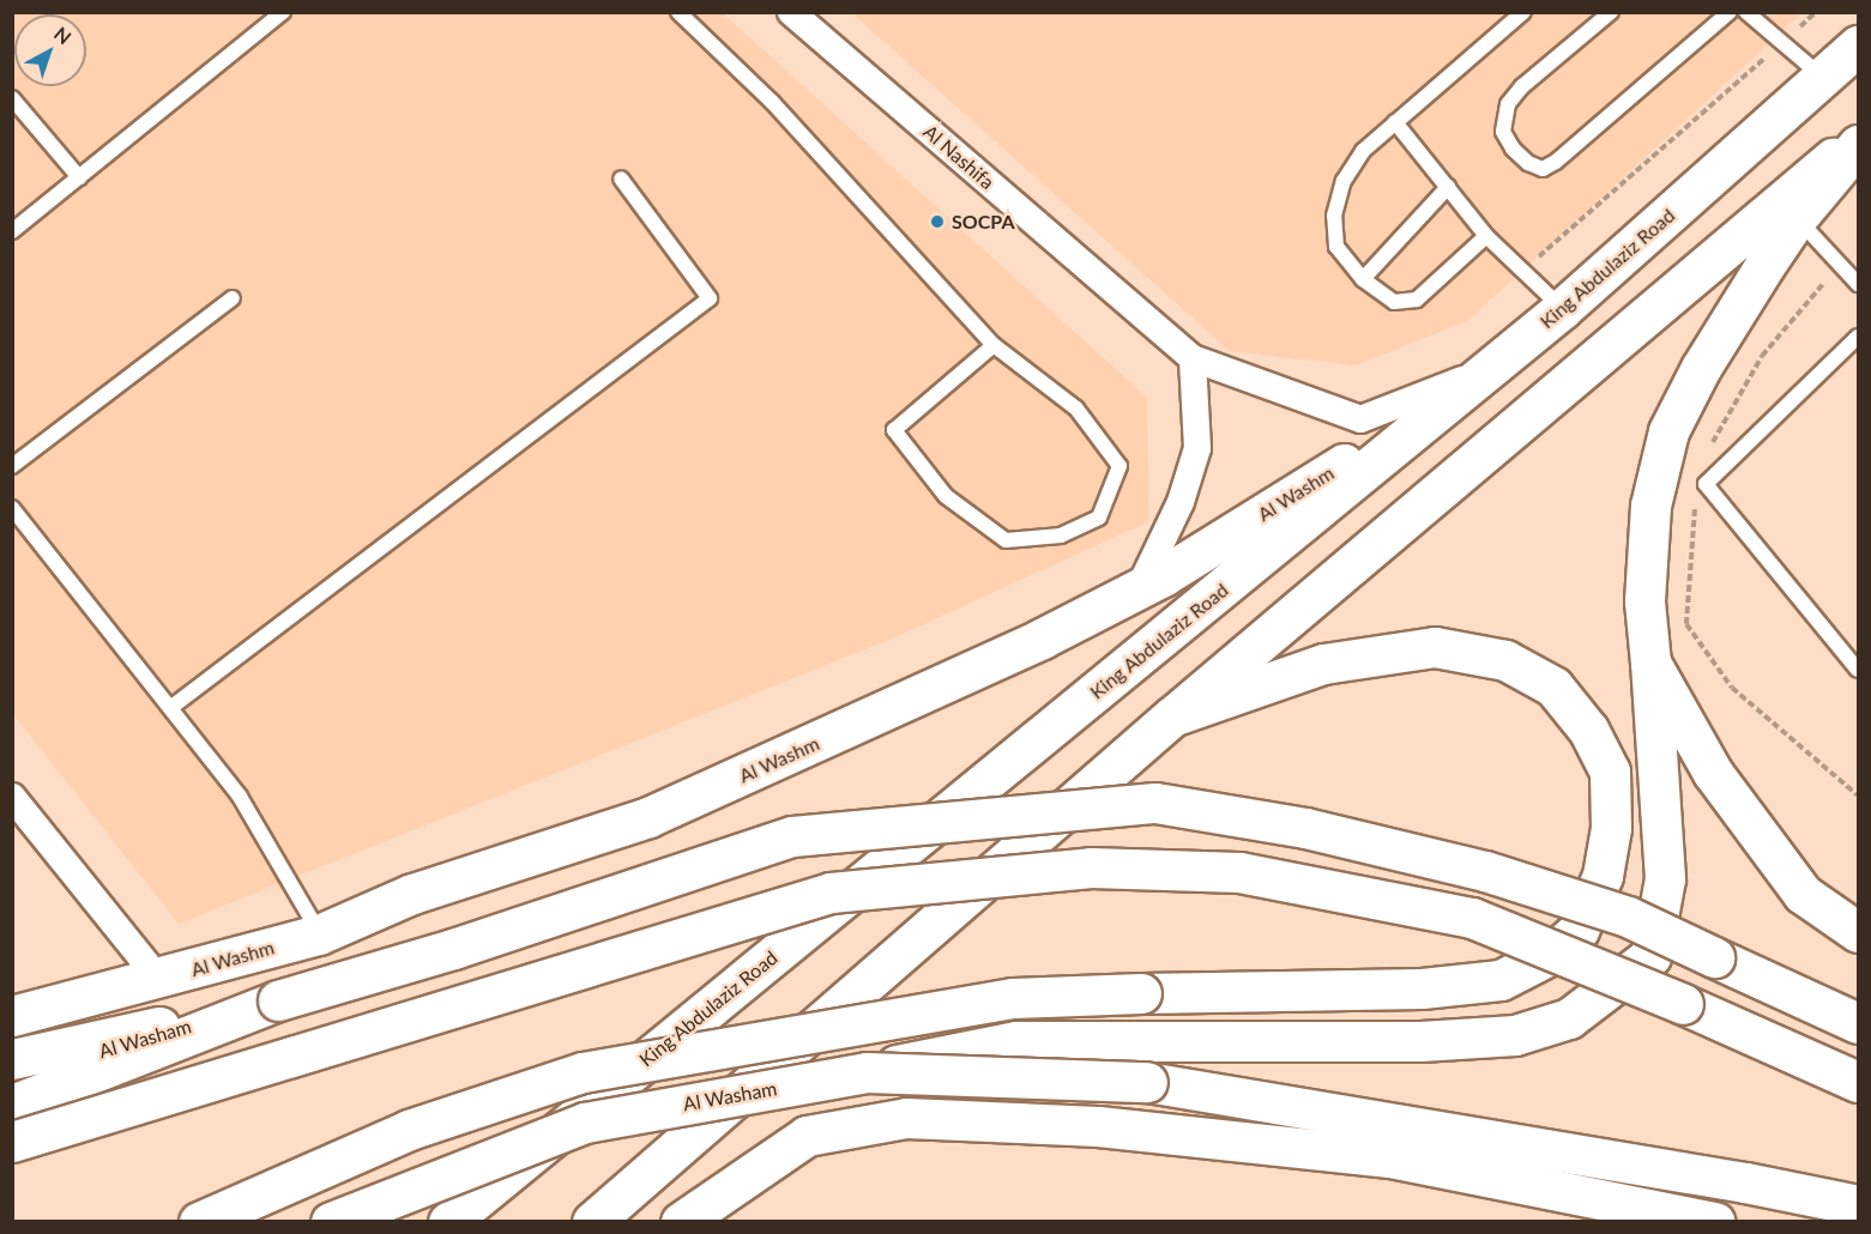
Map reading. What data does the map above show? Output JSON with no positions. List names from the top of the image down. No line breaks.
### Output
{"streets":{"main road":["King Abdulaziz Road","Al Washm","Al Washam"],"street":["Al Nashifa"]},"crossings":[["King Abdulaziz Road","Al Washm"]],"places":["SOCPA"],"north":"top right"}
